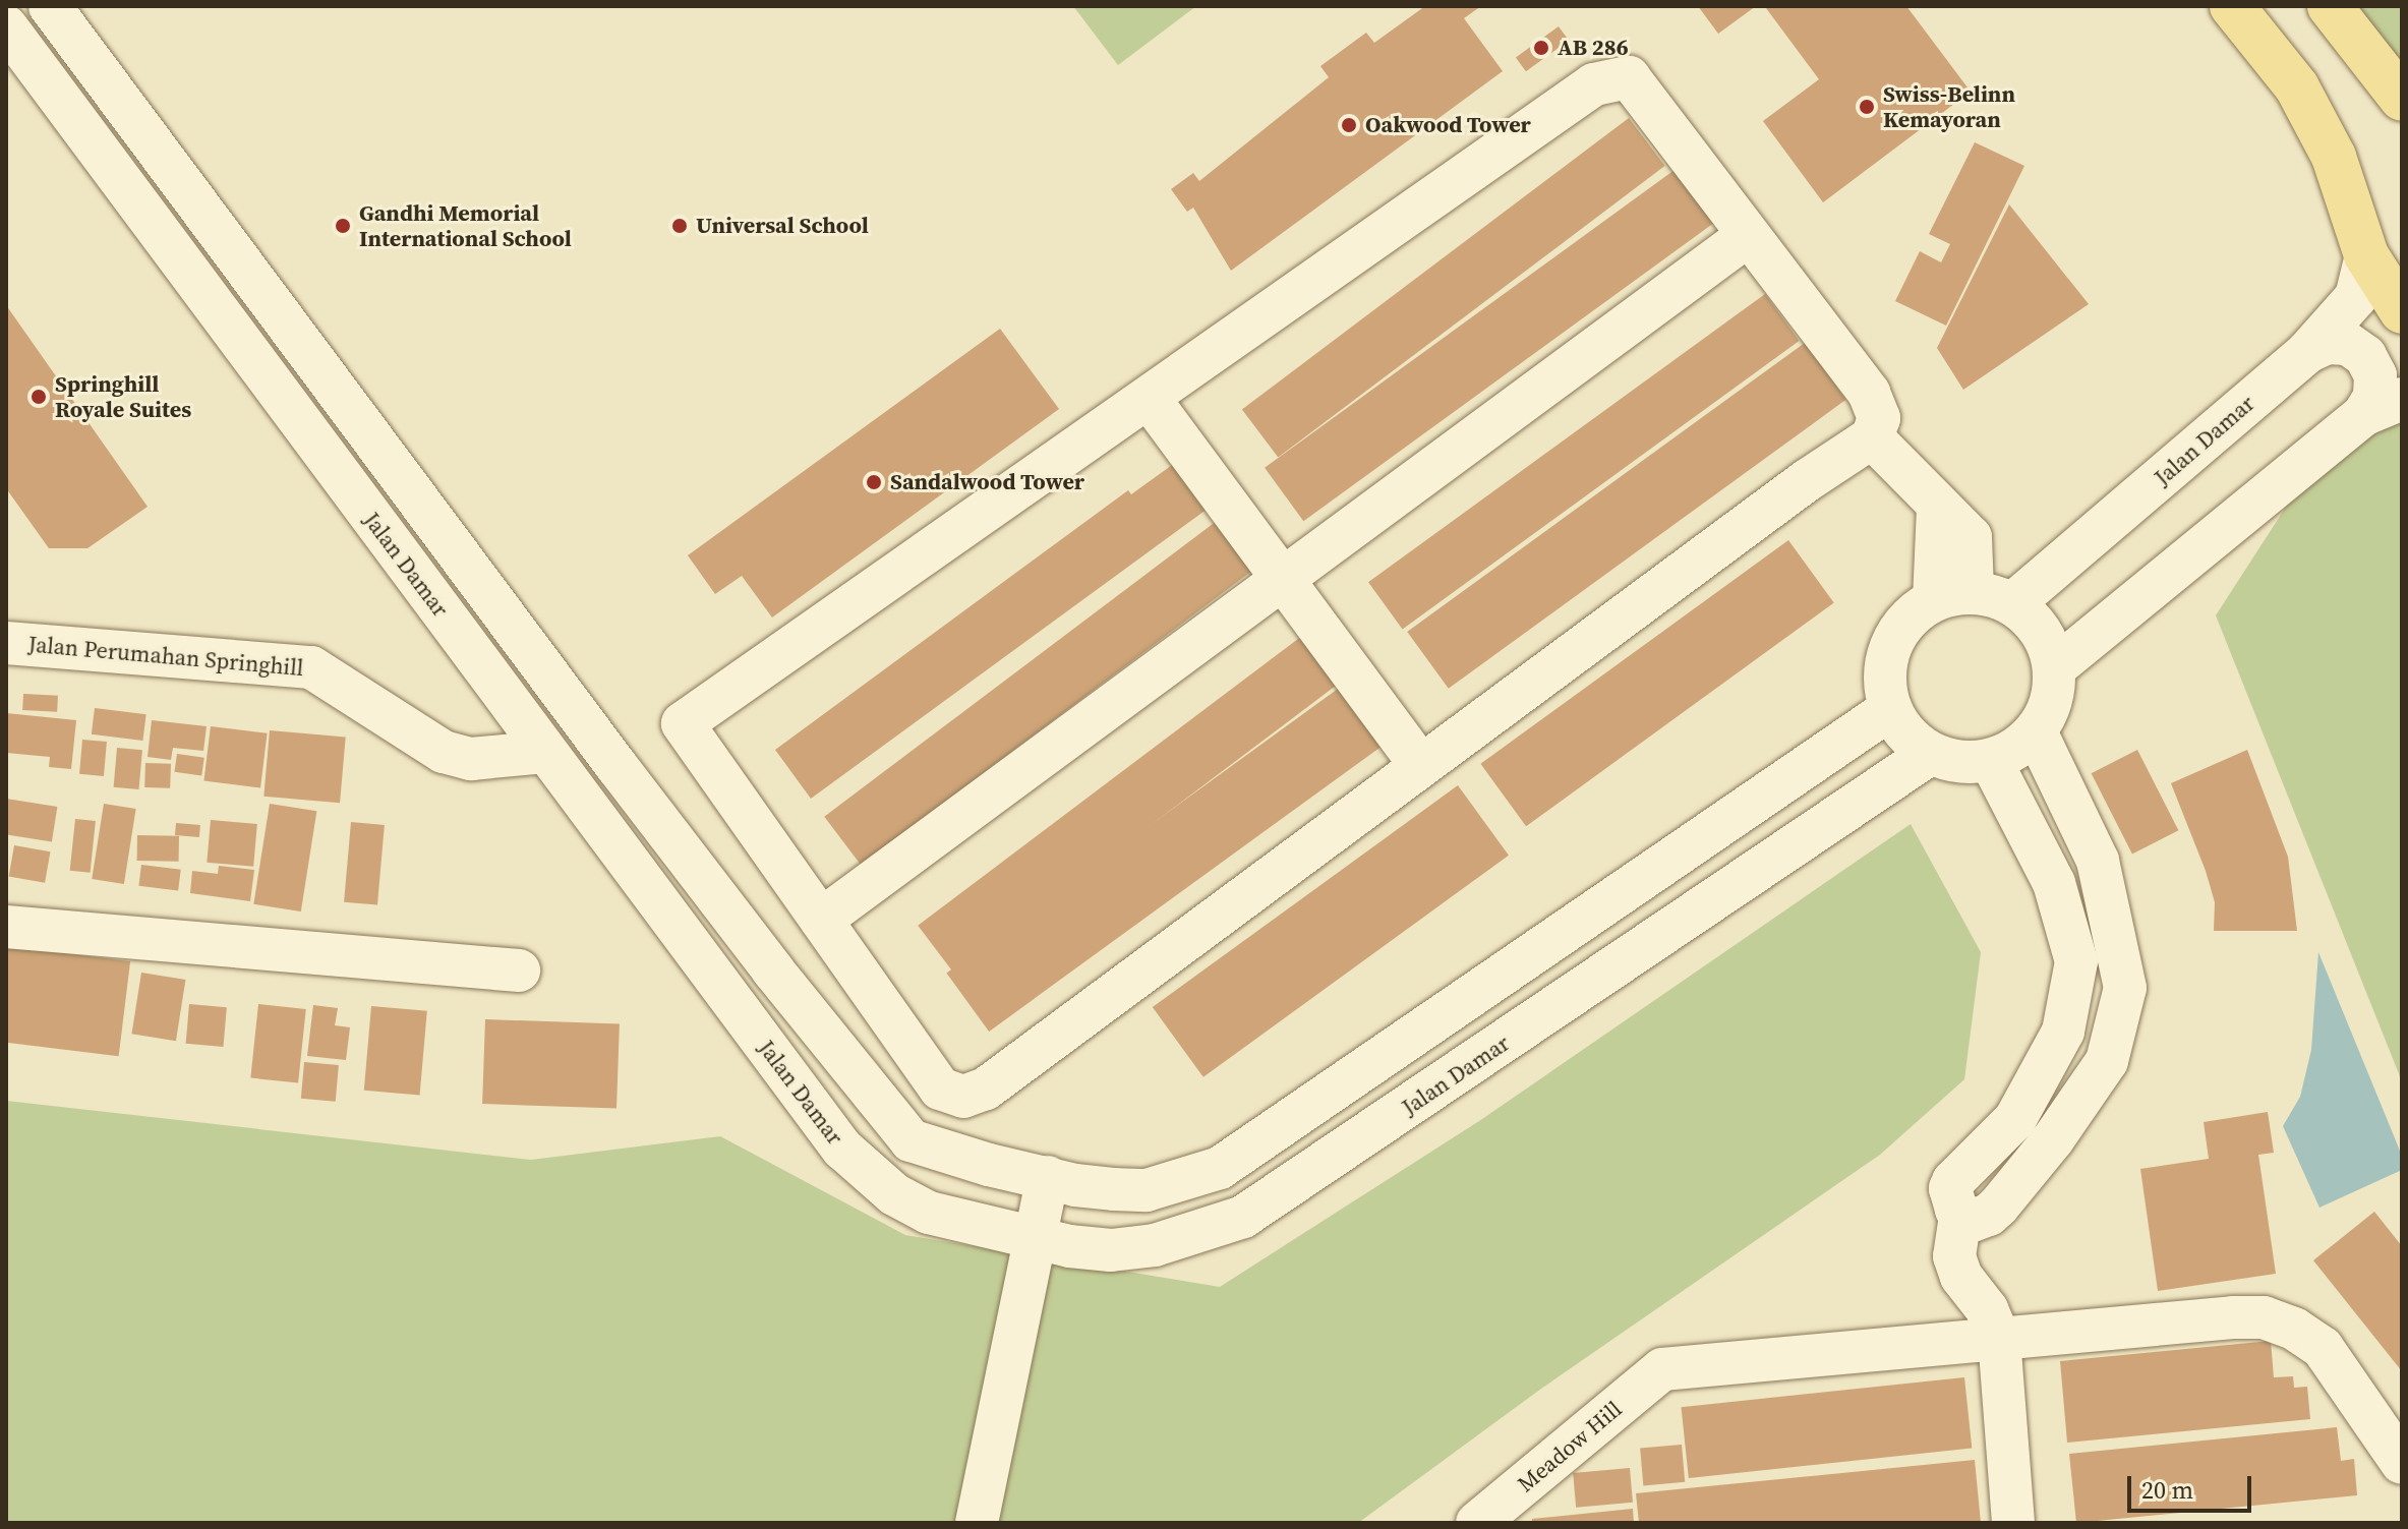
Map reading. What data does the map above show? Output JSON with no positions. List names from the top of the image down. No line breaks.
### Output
{"streets":{"street":["Jalan Damar","Jalan Perumahan Springhill","Meadow Hill"]},"crossings":[["Jalan Damar","Jalan Perumahan Springhill"]],"places":["AB 286","Swiss-Belinn Kemayoran","Oakwood Tower","Gandhi Memorial International School","Universal School","Springhill Royale Suites","Sandalwood Tower"],"scale_bar":"20 m"}
